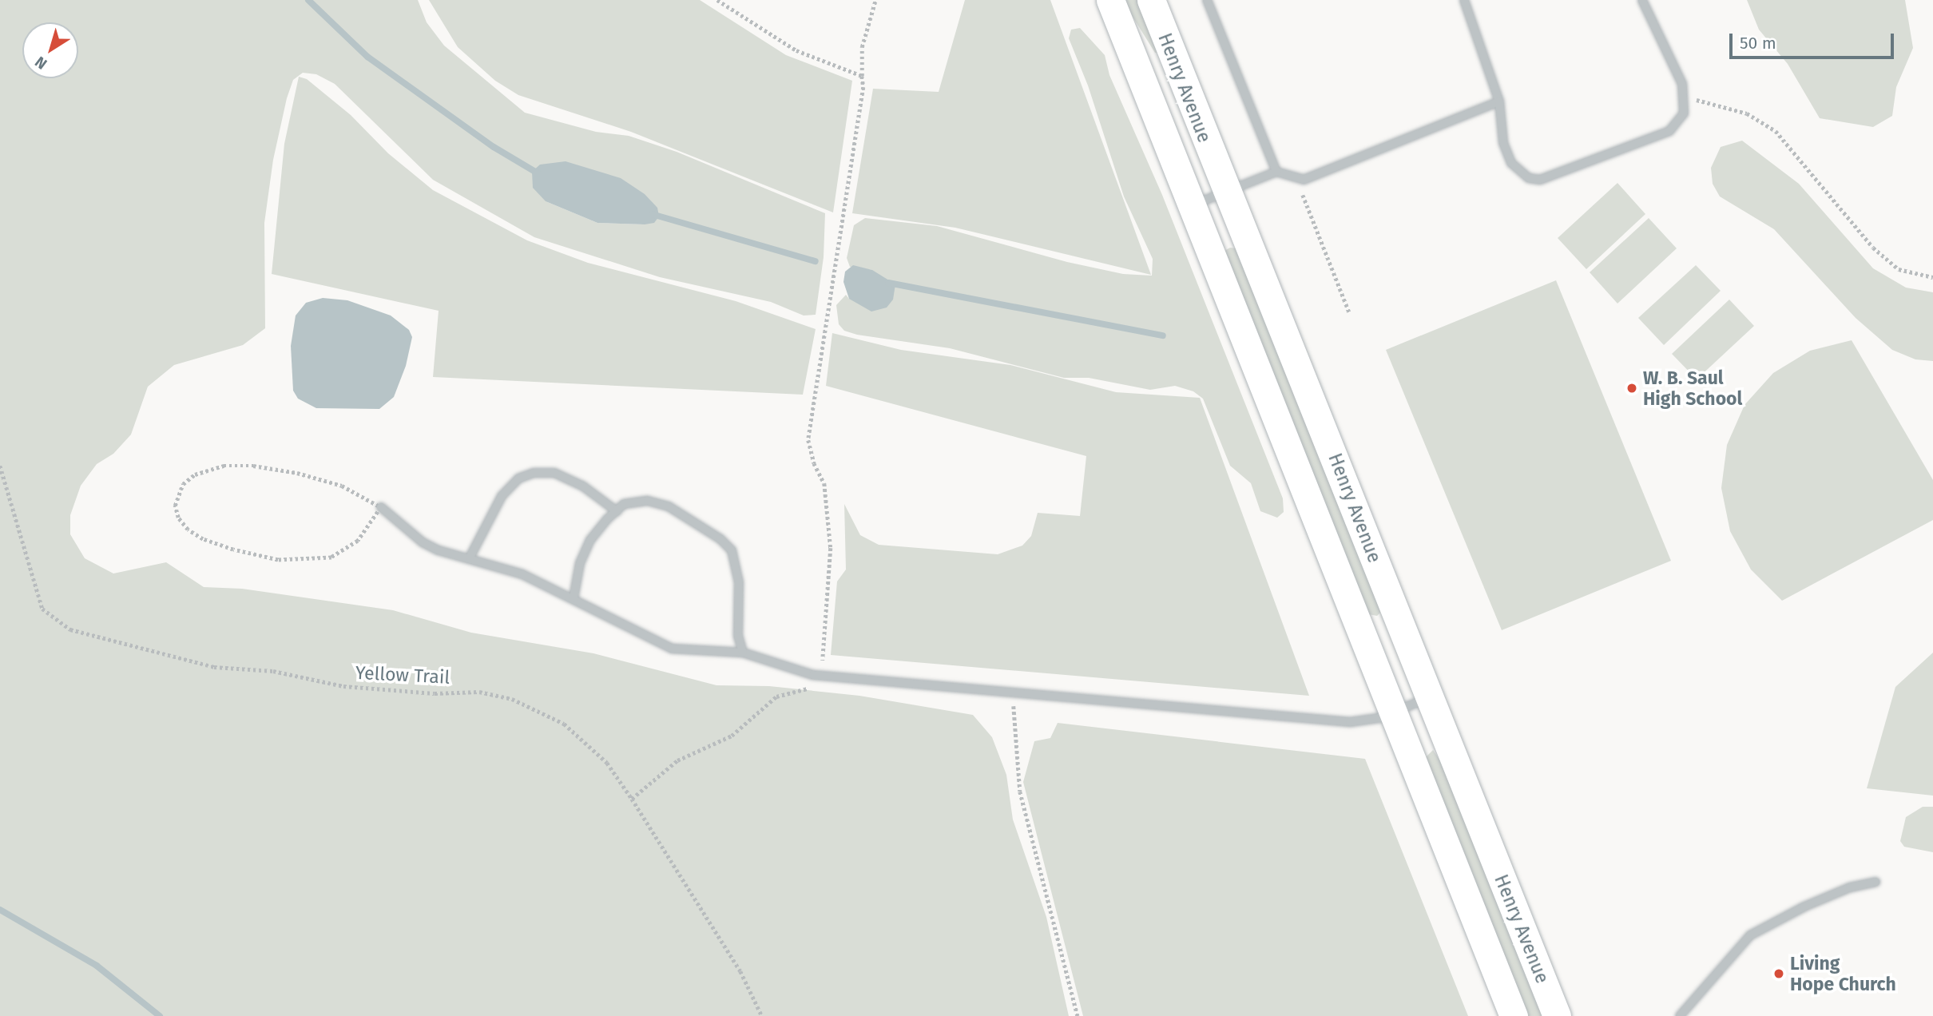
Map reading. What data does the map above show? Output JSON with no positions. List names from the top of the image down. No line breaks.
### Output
{"streets":{"main road":["Henry Avenue"],"path":["Yellow Trail"]},"places":["W. B. Saul High School","Living Hope Church"],"scale_bar":"50 m","north":"bottom left"}
